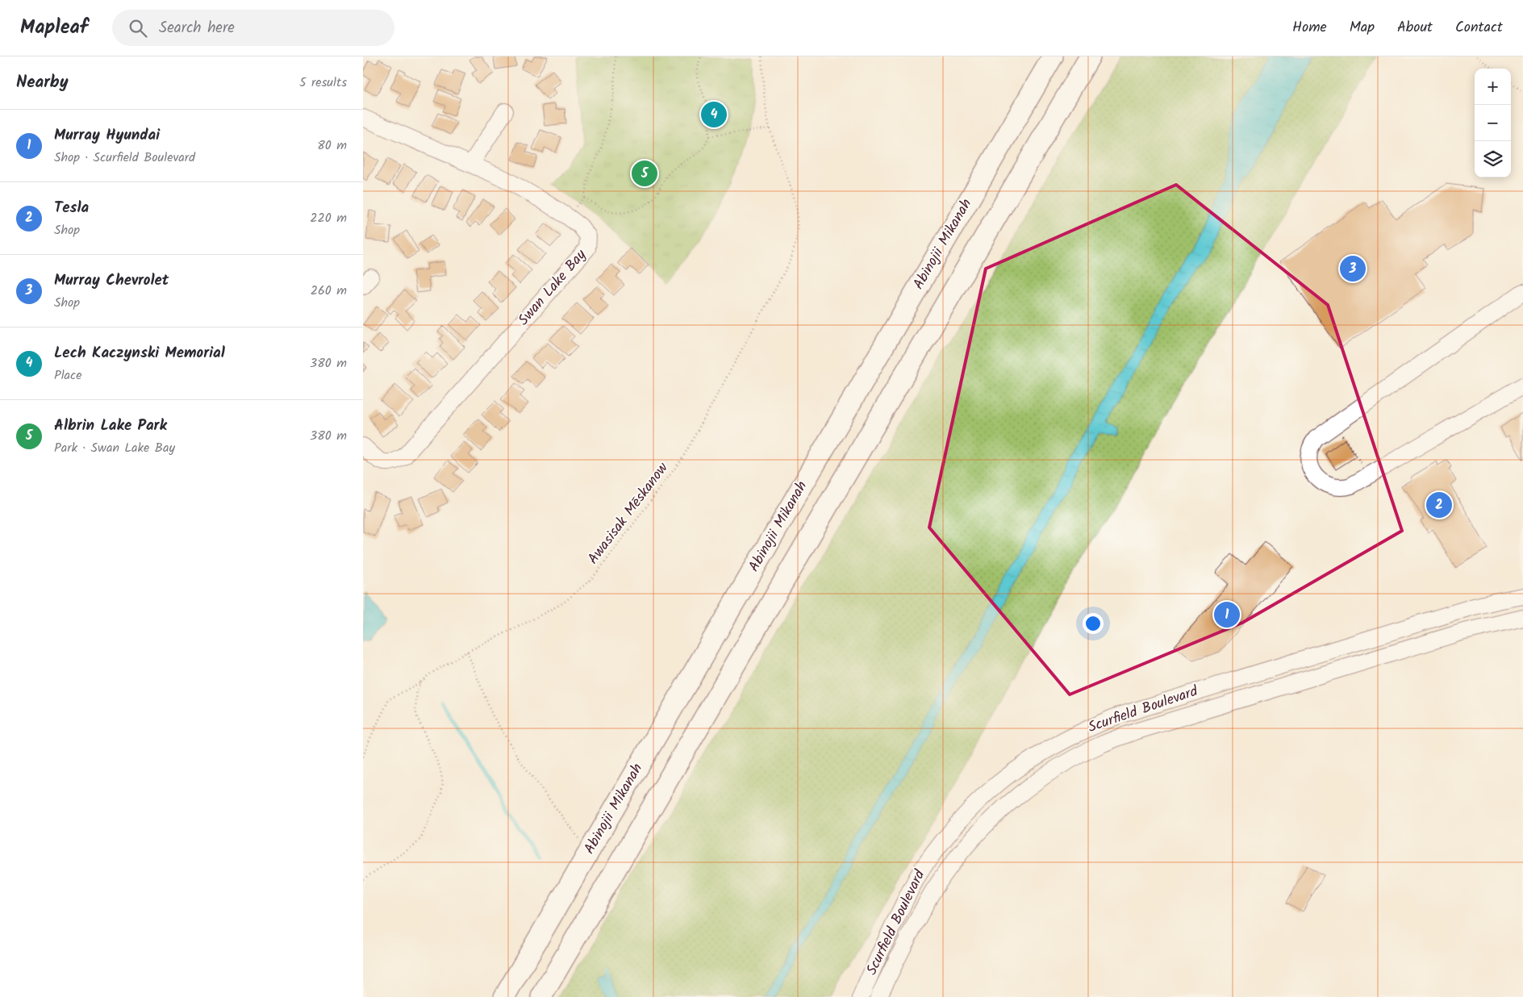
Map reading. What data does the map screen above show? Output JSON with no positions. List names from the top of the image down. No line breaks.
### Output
{"streets":{"main road":["Abinojii Mikanah"],"street":["Swan Lake Bay","Scurfield Boulevard"],"path":["Awasisak Mēskanow"]},"page":{"header":"Mapleaf","search":"Search here","nav":["Home","Map","About","Contact"],"heading":["Nearby","5 results"],"map_buttons":["+","−"],"pins":["4","5","3","2","1"],"list":[{"mark":"1","name":"Murray Hyundai","note":"Shop · Scurfield Boulevard","value":"80 m"},{"mark":"2","name":"Tesla","note":"Shop","value":"220 m"},{"mark":"3","name":"Murray Chevrolet","note":"Shop","value":"260 m"},{"mark":"4","name":"Lech Kaczynski Memorial","note":"Place","value":"380 m"},{"mark":"5","name":"Albrin Lake Park","note":"Park · Swan Lake Bay","value":"380 m"}]}}
